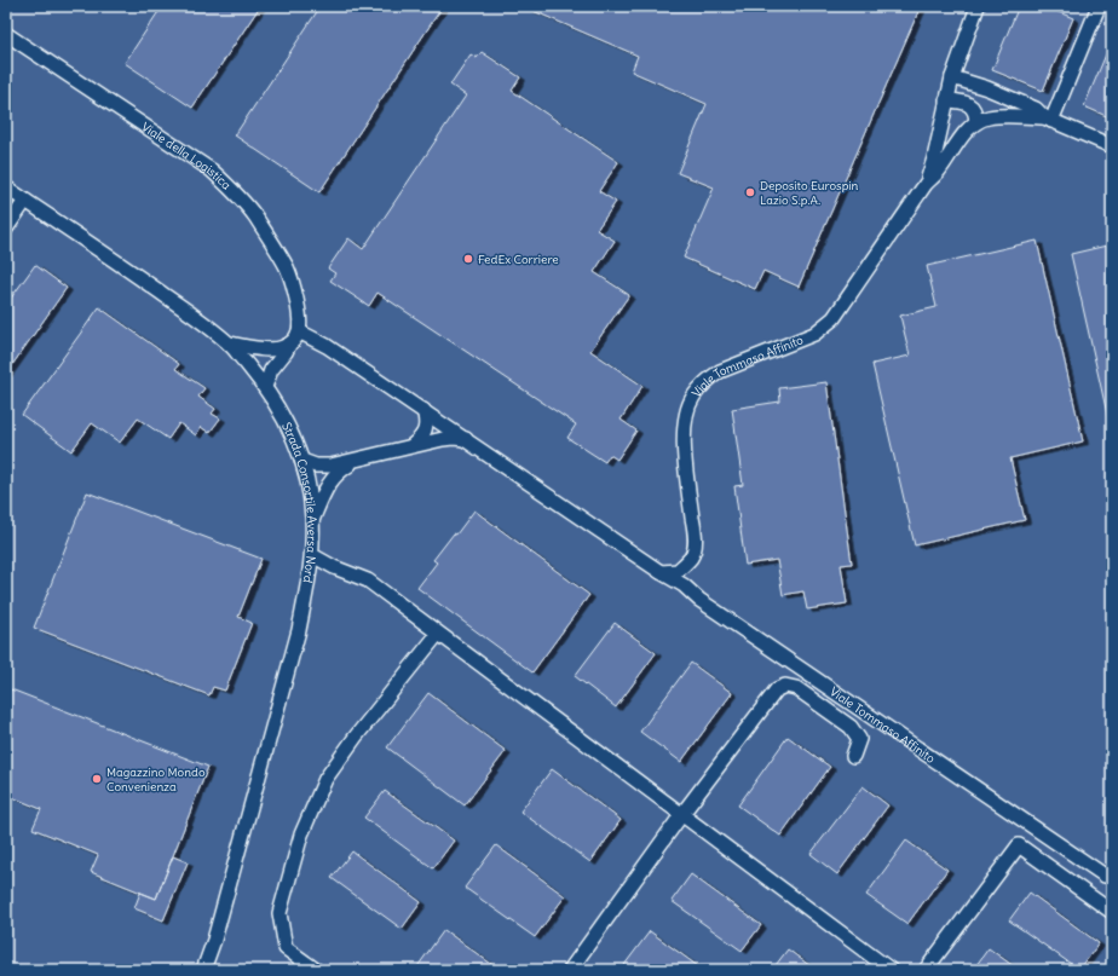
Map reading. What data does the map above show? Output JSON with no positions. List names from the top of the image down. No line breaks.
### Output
{"streets":{"street":["Viale della Logistica","Viale Tommaso Affinito","Strada Consortile Aversa Nord"]},"crossings":[["Viale della Logistica","Viale Tommaso Affinito"]],"places":["Deposito Eurospin Lazio S.p.A.","FedEx Corriere","Magazzino Mondo Convenienza"]}
